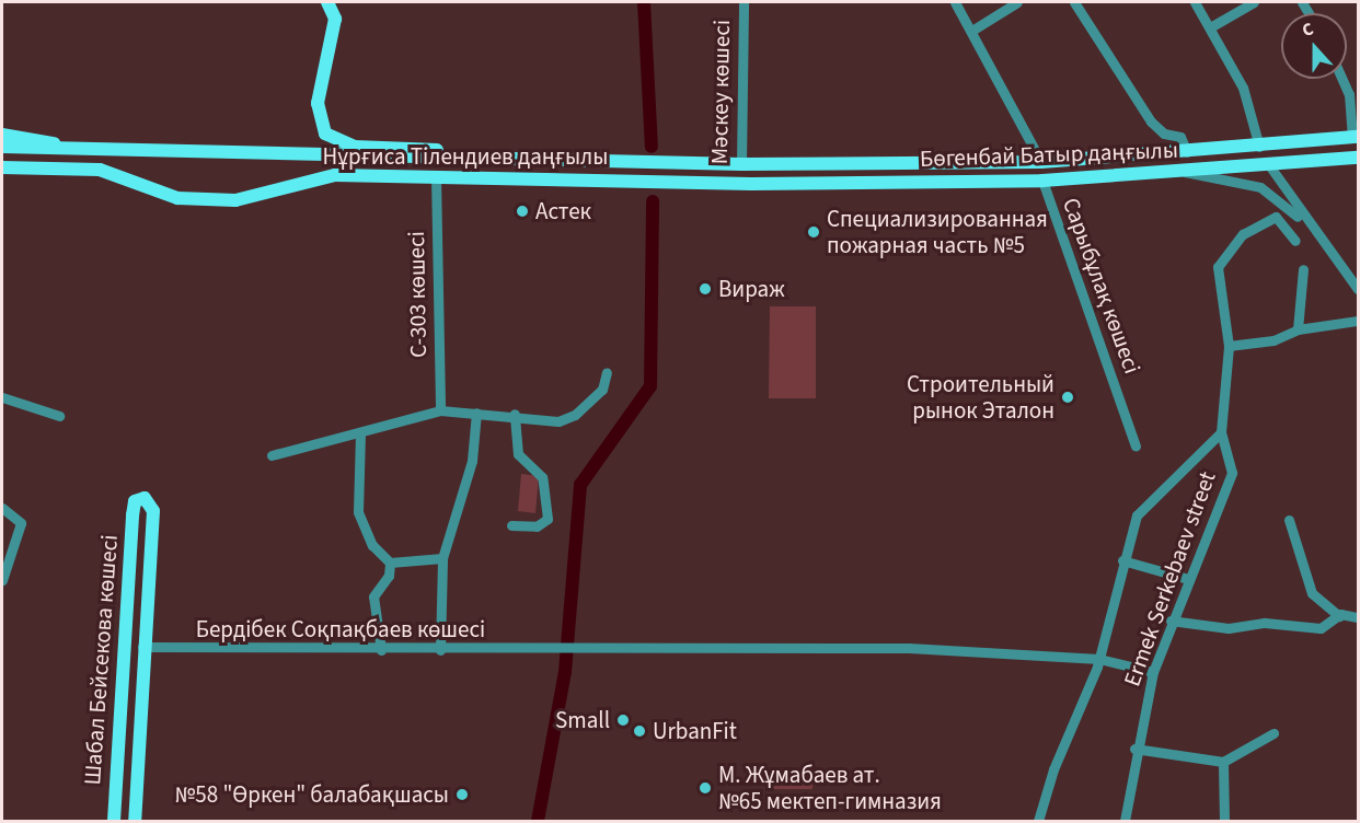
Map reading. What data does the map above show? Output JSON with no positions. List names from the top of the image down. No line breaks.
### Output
{"streets":{"main road":["Мәскеу көшесі","Бөгенбай Батыр даңғылы","Нұрғиса Тілендиев даңғылы","Сарыбұлақ көшесі","Шабал Бейсекова көшесі"],"street":["С-303 көшесі","Ermek Serkebaev street","Бердібек Соқпақбаев көшесі"]},"crossings":[["Мәскеу көшесі","Бөгенбай Батыр даңғылы"],["Мәскеу көшесі","Нұрғиса Тілендиев даңғылы"],["Бөгенбай Батыр даңғылы","Нұрғиса Тілендиев даңғылы"],["Бөгенбай Батыр даңғылы","Сарыбұлақ көшесі"],["Нұрғиса Тілендиев даңғылы","С-303 көшесі"],["Бердібек Соқпақбаев көшесі","Шабал Бейсекова көшесі"]],"places":["Астек","Специализированная пожарная часть №5","Вираж","Строительный рынок Эталон","Small","UrbanFit","М. Жұмабаев ат. №65 мектеп-гимназия","№58 \"Өркен\" балабақшасы"],"north":"top"}
